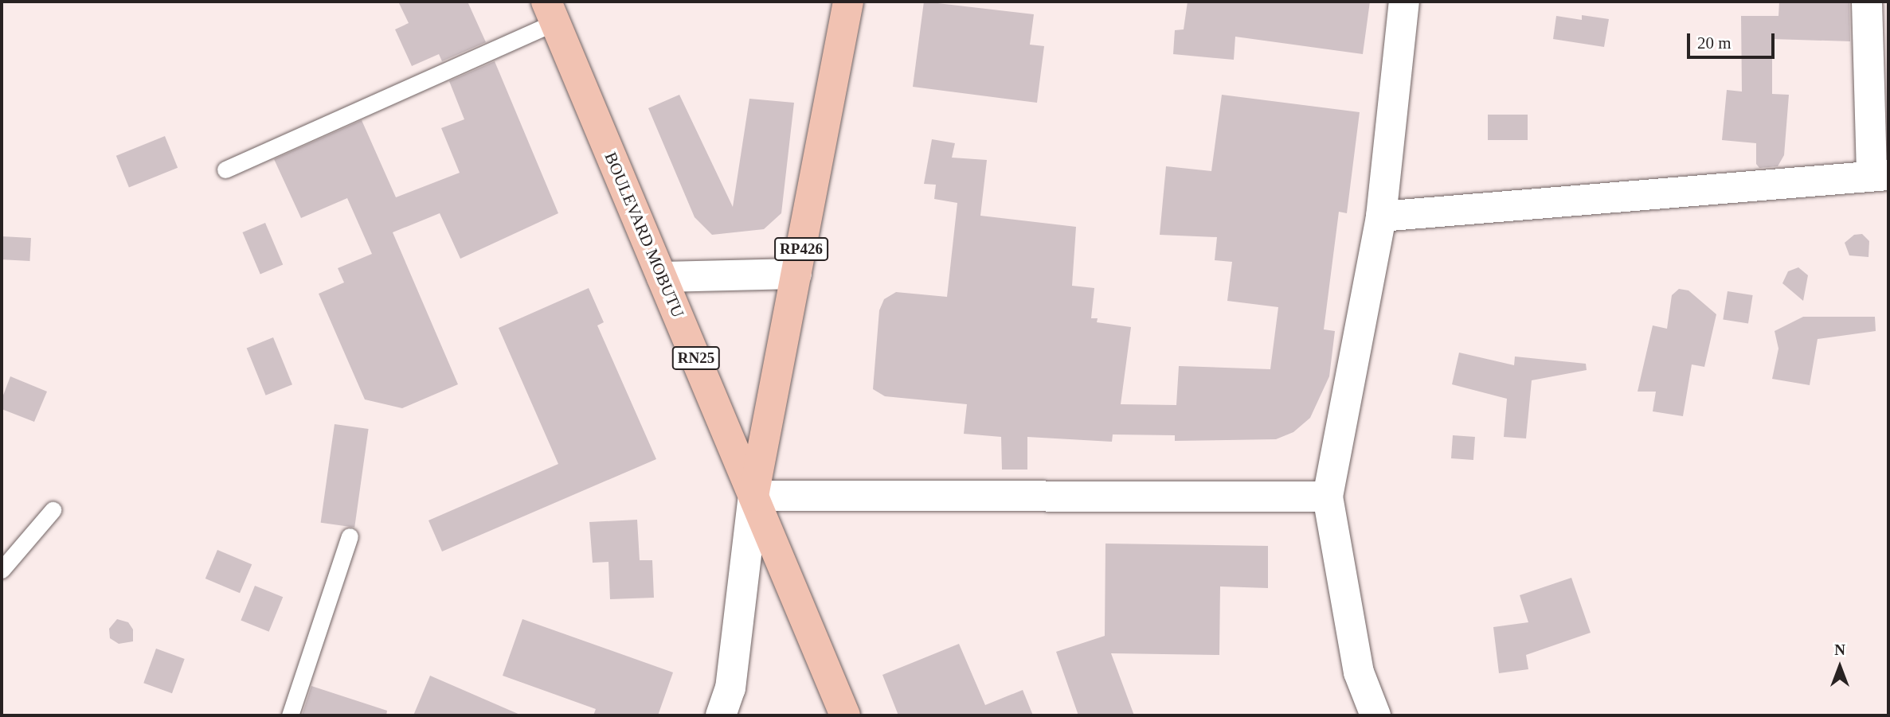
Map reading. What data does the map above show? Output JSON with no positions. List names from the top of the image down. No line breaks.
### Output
{"streets":{"main road":["BOULEVARD MOBUTU","RP426","RN25"]},"crossings":[["BOULEVARD MOBUTU","RP426"]],"scale_bar":"20 m","north":"top"}
